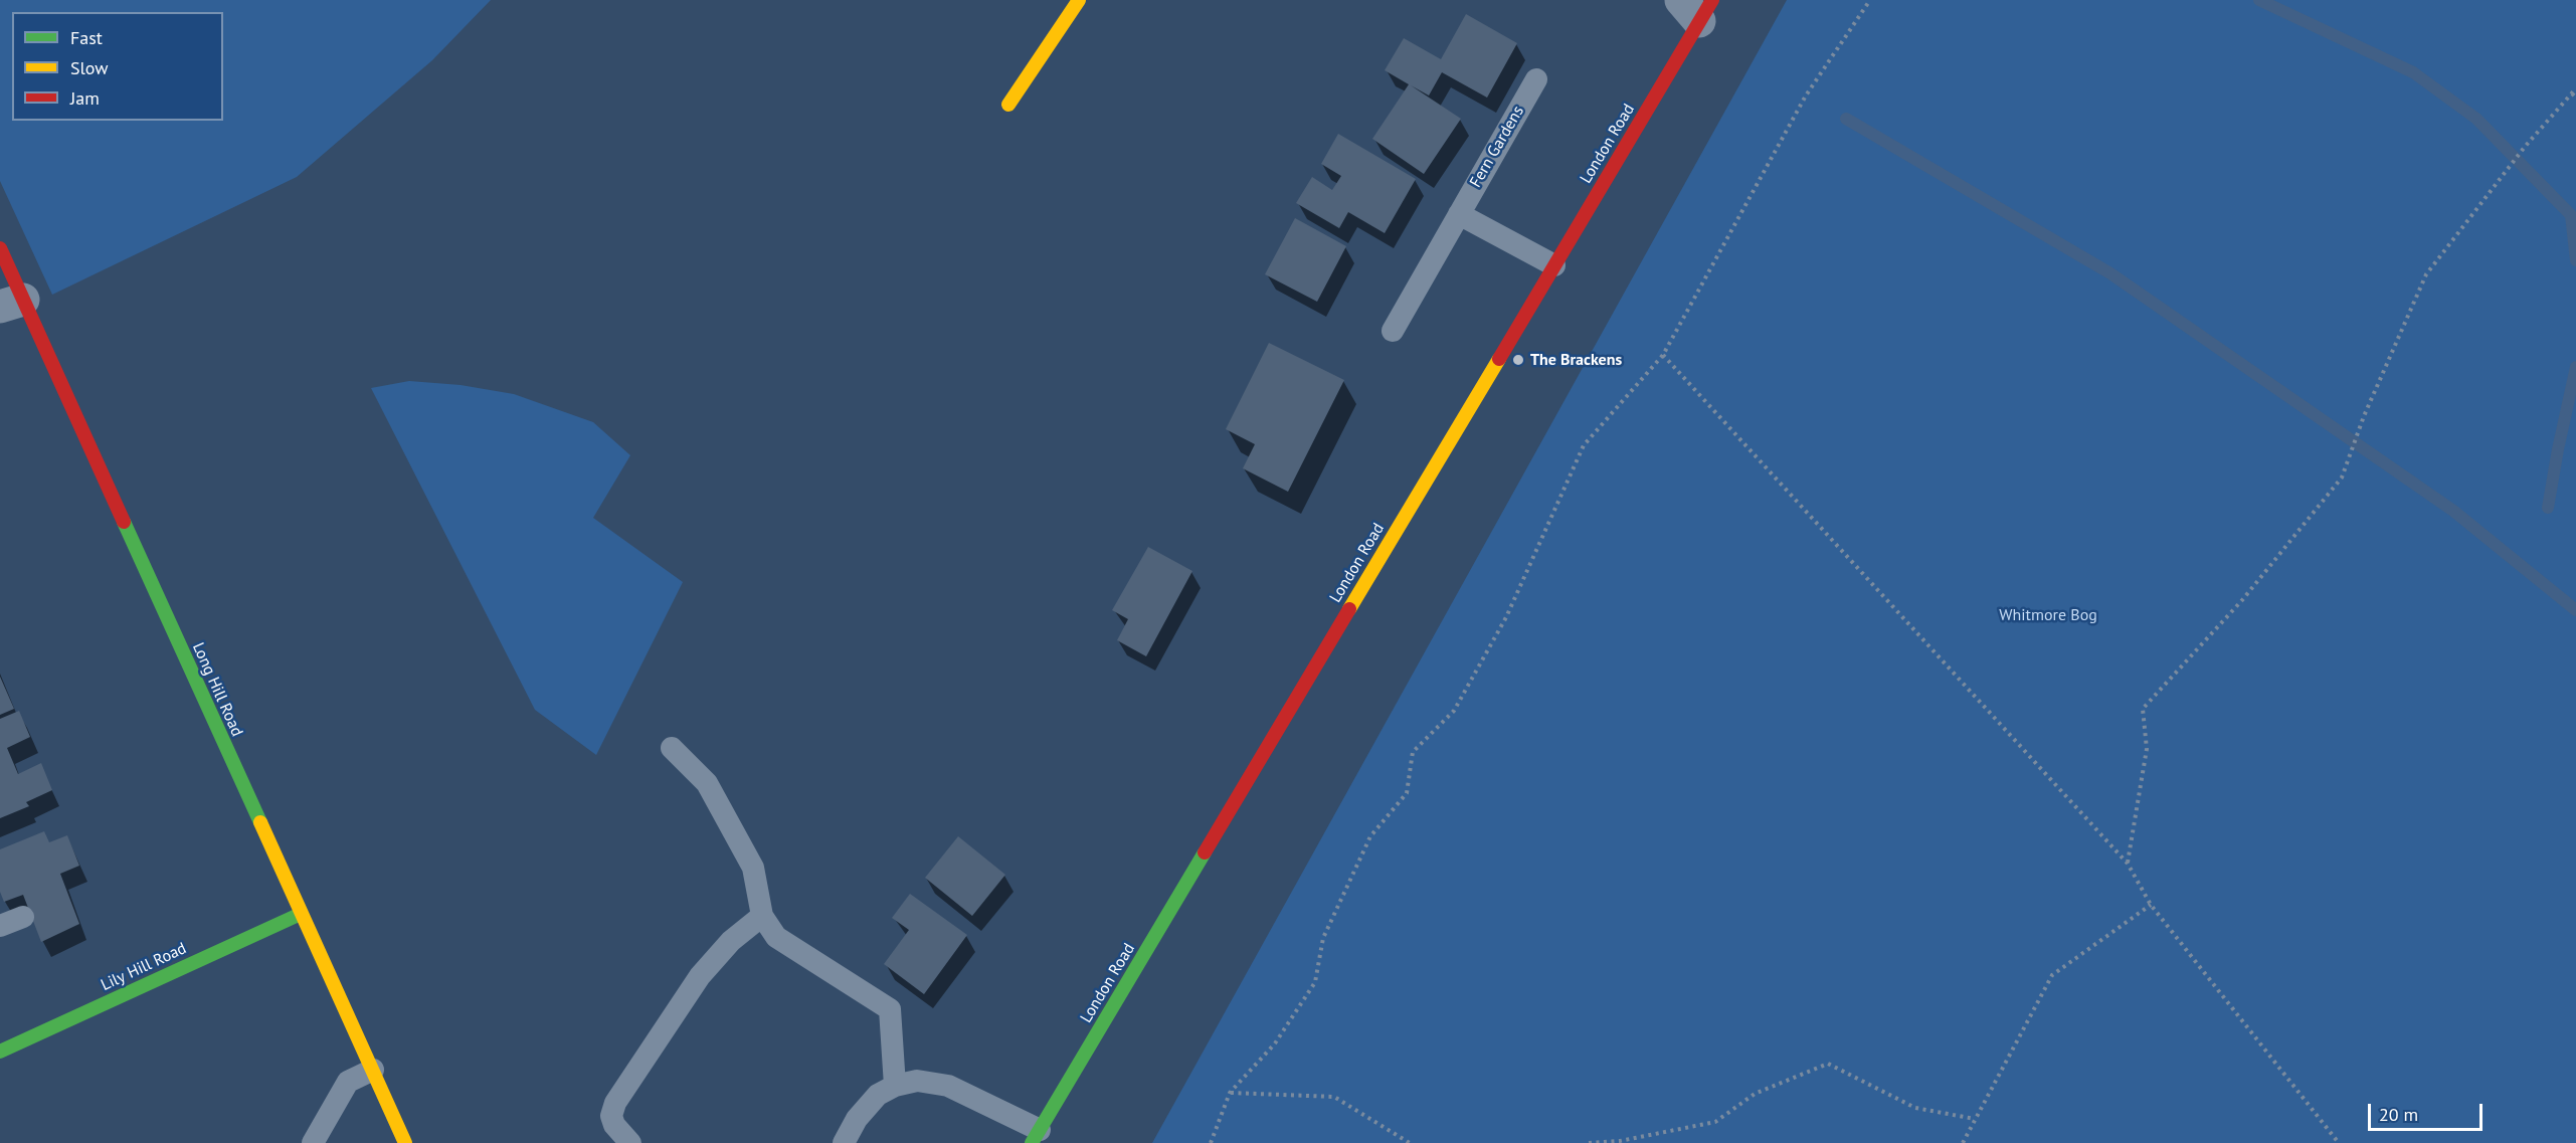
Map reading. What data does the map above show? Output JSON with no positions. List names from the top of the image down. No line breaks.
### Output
{"streets":{"street":["London Road","Long Hill Road","Lily Hill Road"],"lane":["Fern Gardens"]},"crossings":[["Long Hill Road","Lily Hill Road"]],"parks":["Whitmore Bog"],"places":["The Brackens"],"legend":["Fast","Slow","Jam"],"scale_bar":"20 m"}
